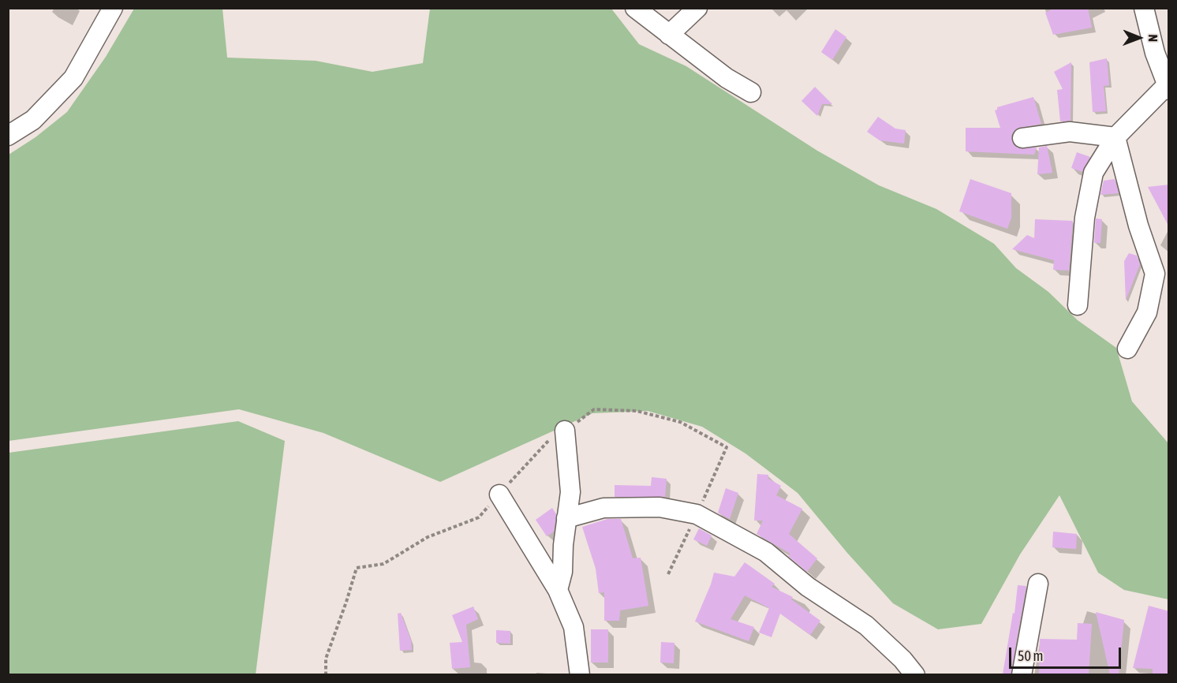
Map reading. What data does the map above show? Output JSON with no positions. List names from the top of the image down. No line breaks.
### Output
{"scale_bar":"50 m","north":"right"}
